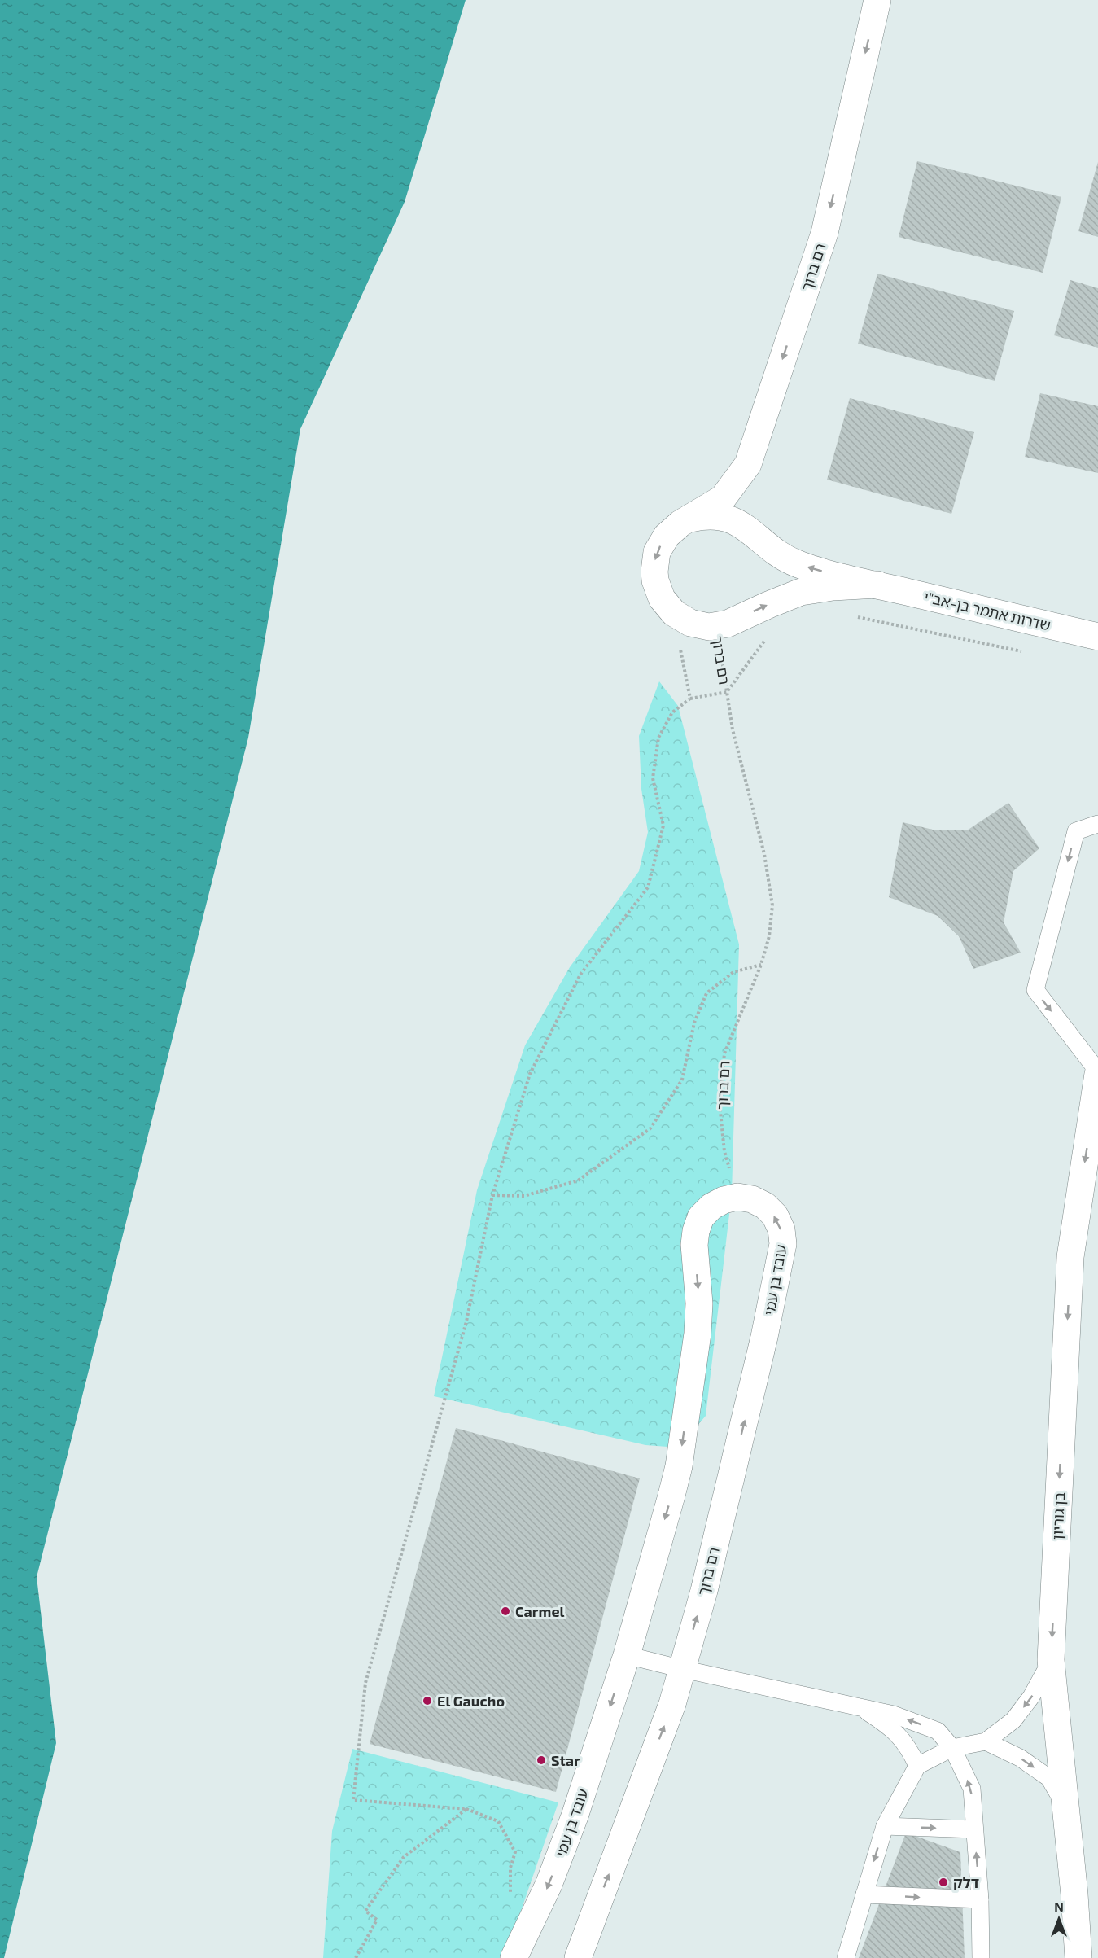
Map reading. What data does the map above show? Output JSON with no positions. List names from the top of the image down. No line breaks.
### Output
{"streets":{"street":["רם ברוך","שדרות אתמר בן-אב\"י","עובד בן עמי","בן גוריון"]},"crossings":[["רם ברוך","שדרות אתמר בן-אב\"י"],["רם ברוך","עובד בן עמי"]],"one_way":["בן גוריון"],"places":["Carmel","El Gaucho","Star","דלק"],"north":"top"}
